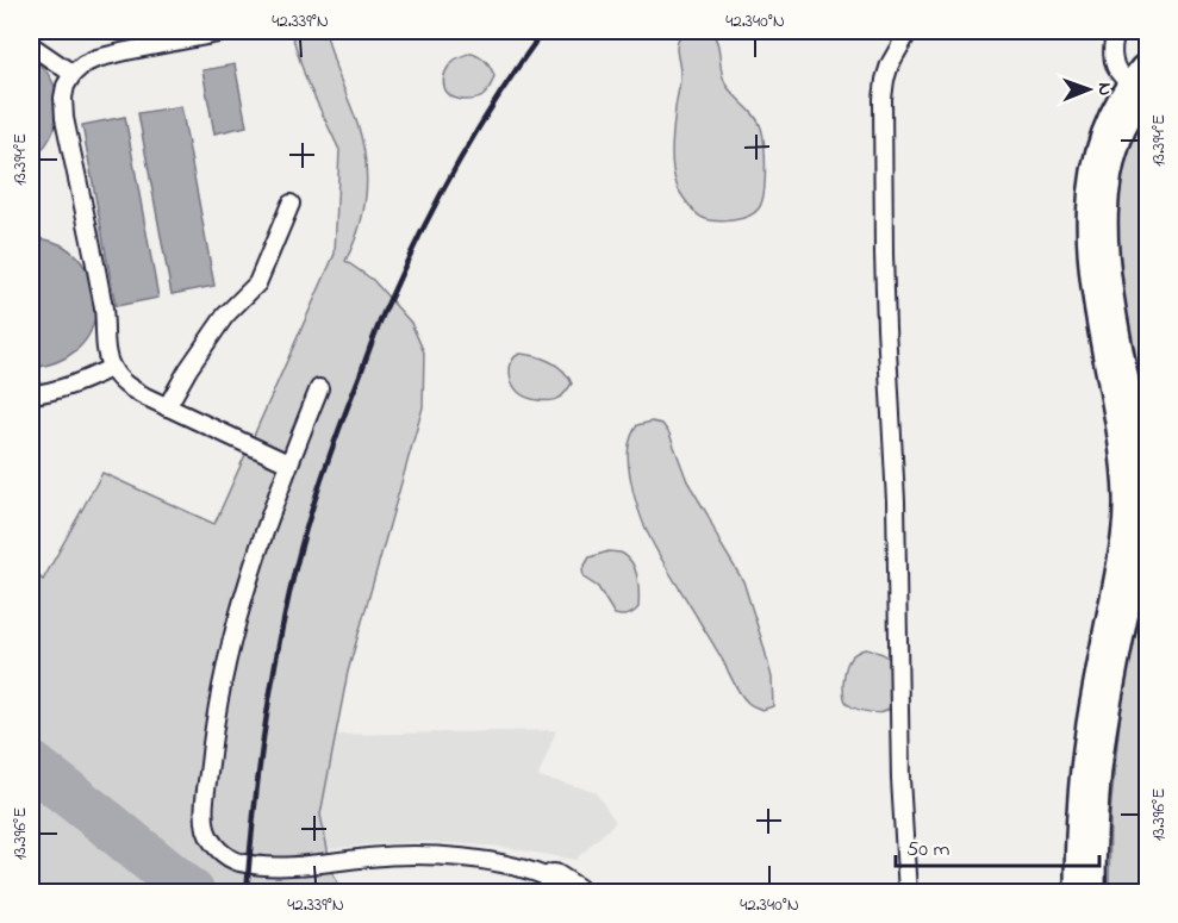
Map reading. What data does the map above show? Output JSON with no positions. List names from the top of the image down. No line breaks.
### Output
{"scale_bar":"50 m","north":"right","coordinates":["42.339°N","42.340°N","13.394°E","13.396°E"]}
